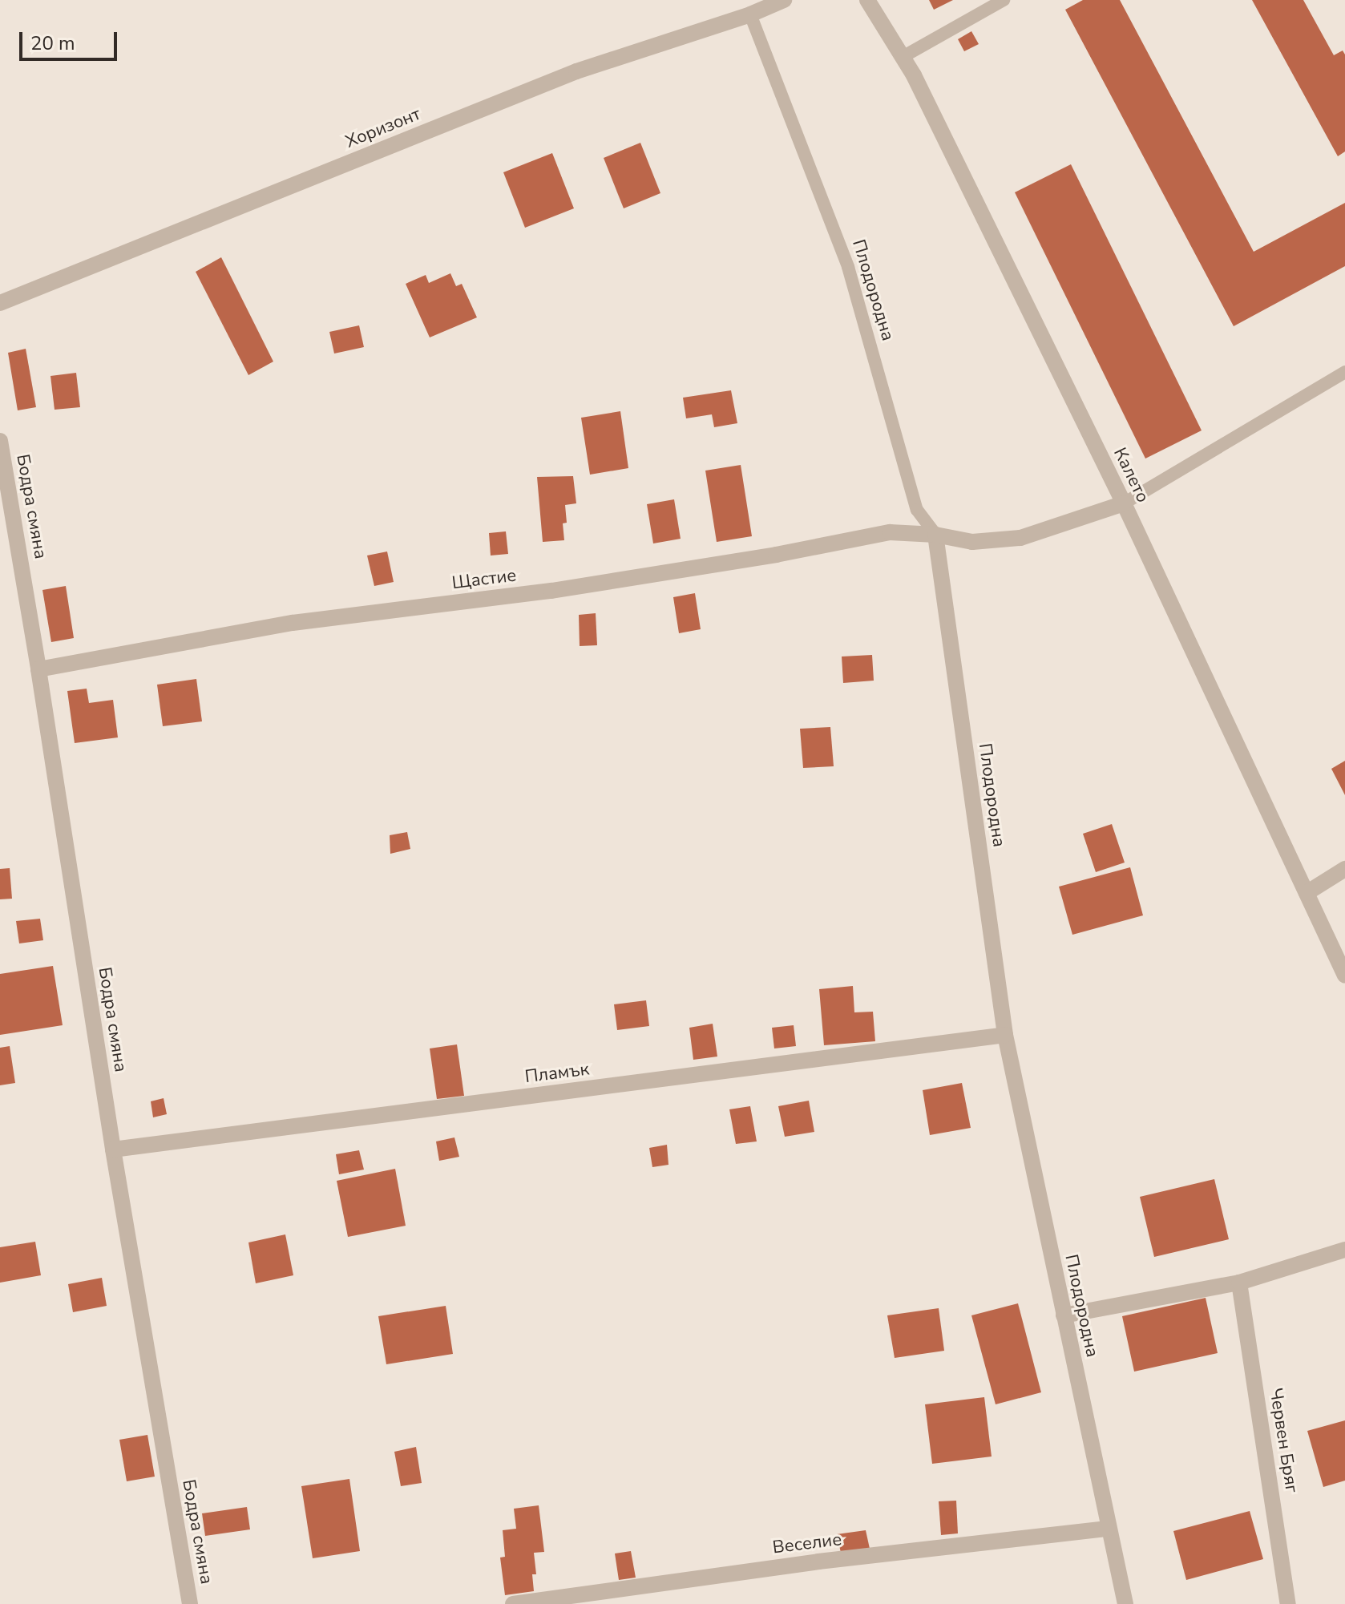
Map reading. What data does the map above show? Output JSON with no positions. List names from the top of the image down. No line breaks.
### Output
{"streets":{"street":["Хоризонт","Плодородна","Калето","Бодра смяна","Щастие","Пламък","Червен Бряг","Веселие"]},"crossings":[["Хоризонт","Плодородна"],["Плодородна","Щастие"],["Плодородна","Пламък"],["Плодородна","Веселие"],["Калето","Щастие"],["Бодра смяна","Щастие"],["Бодра смяна","Пламък"]],"scale_bar":"20 m"}
